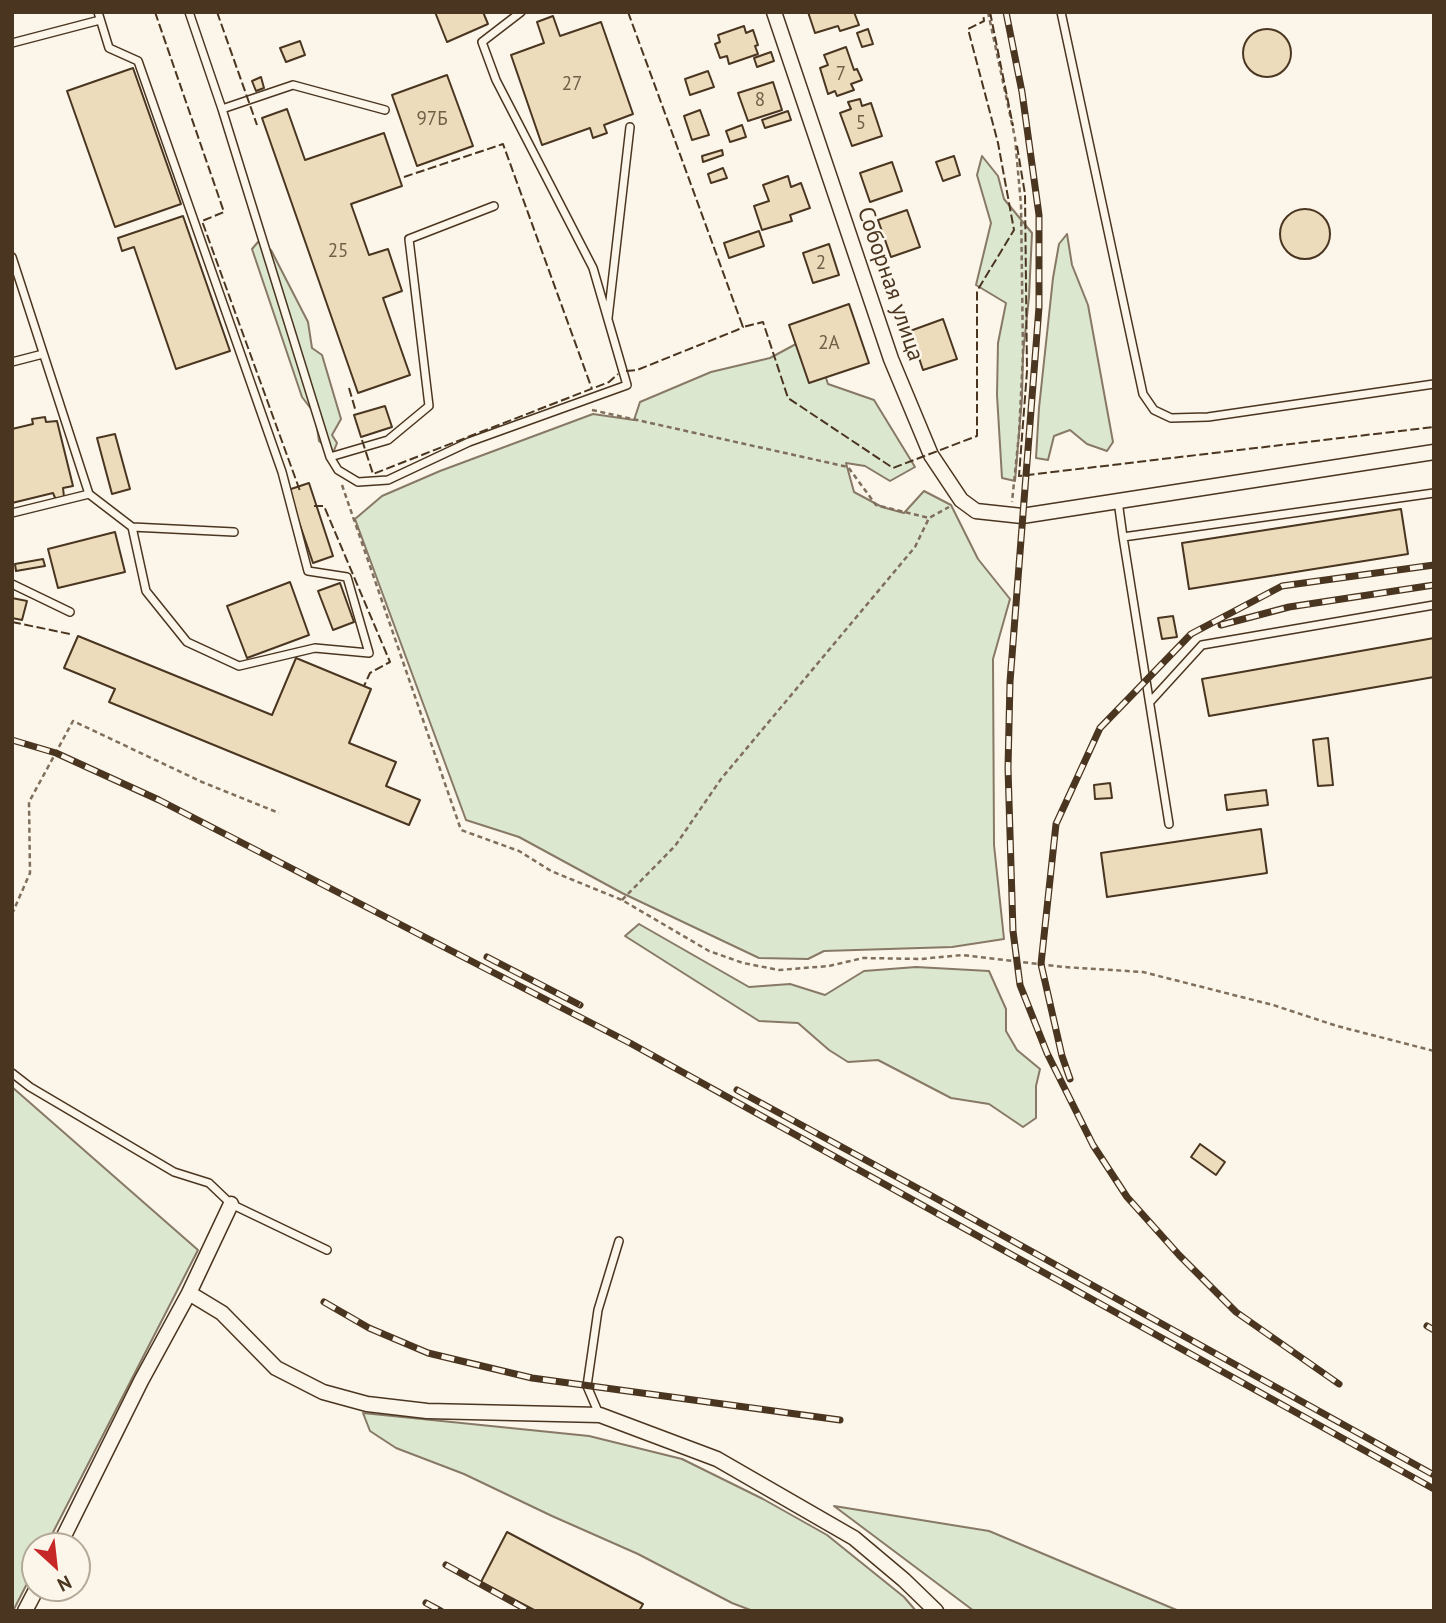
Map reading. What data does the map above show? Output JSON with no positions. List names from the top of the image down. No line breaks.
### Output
{"streets":{"street":["Соборная улица"]},"house_numbers":["7","27","8","97Б","5","25","2","2А"],"north":"bottom right"}
